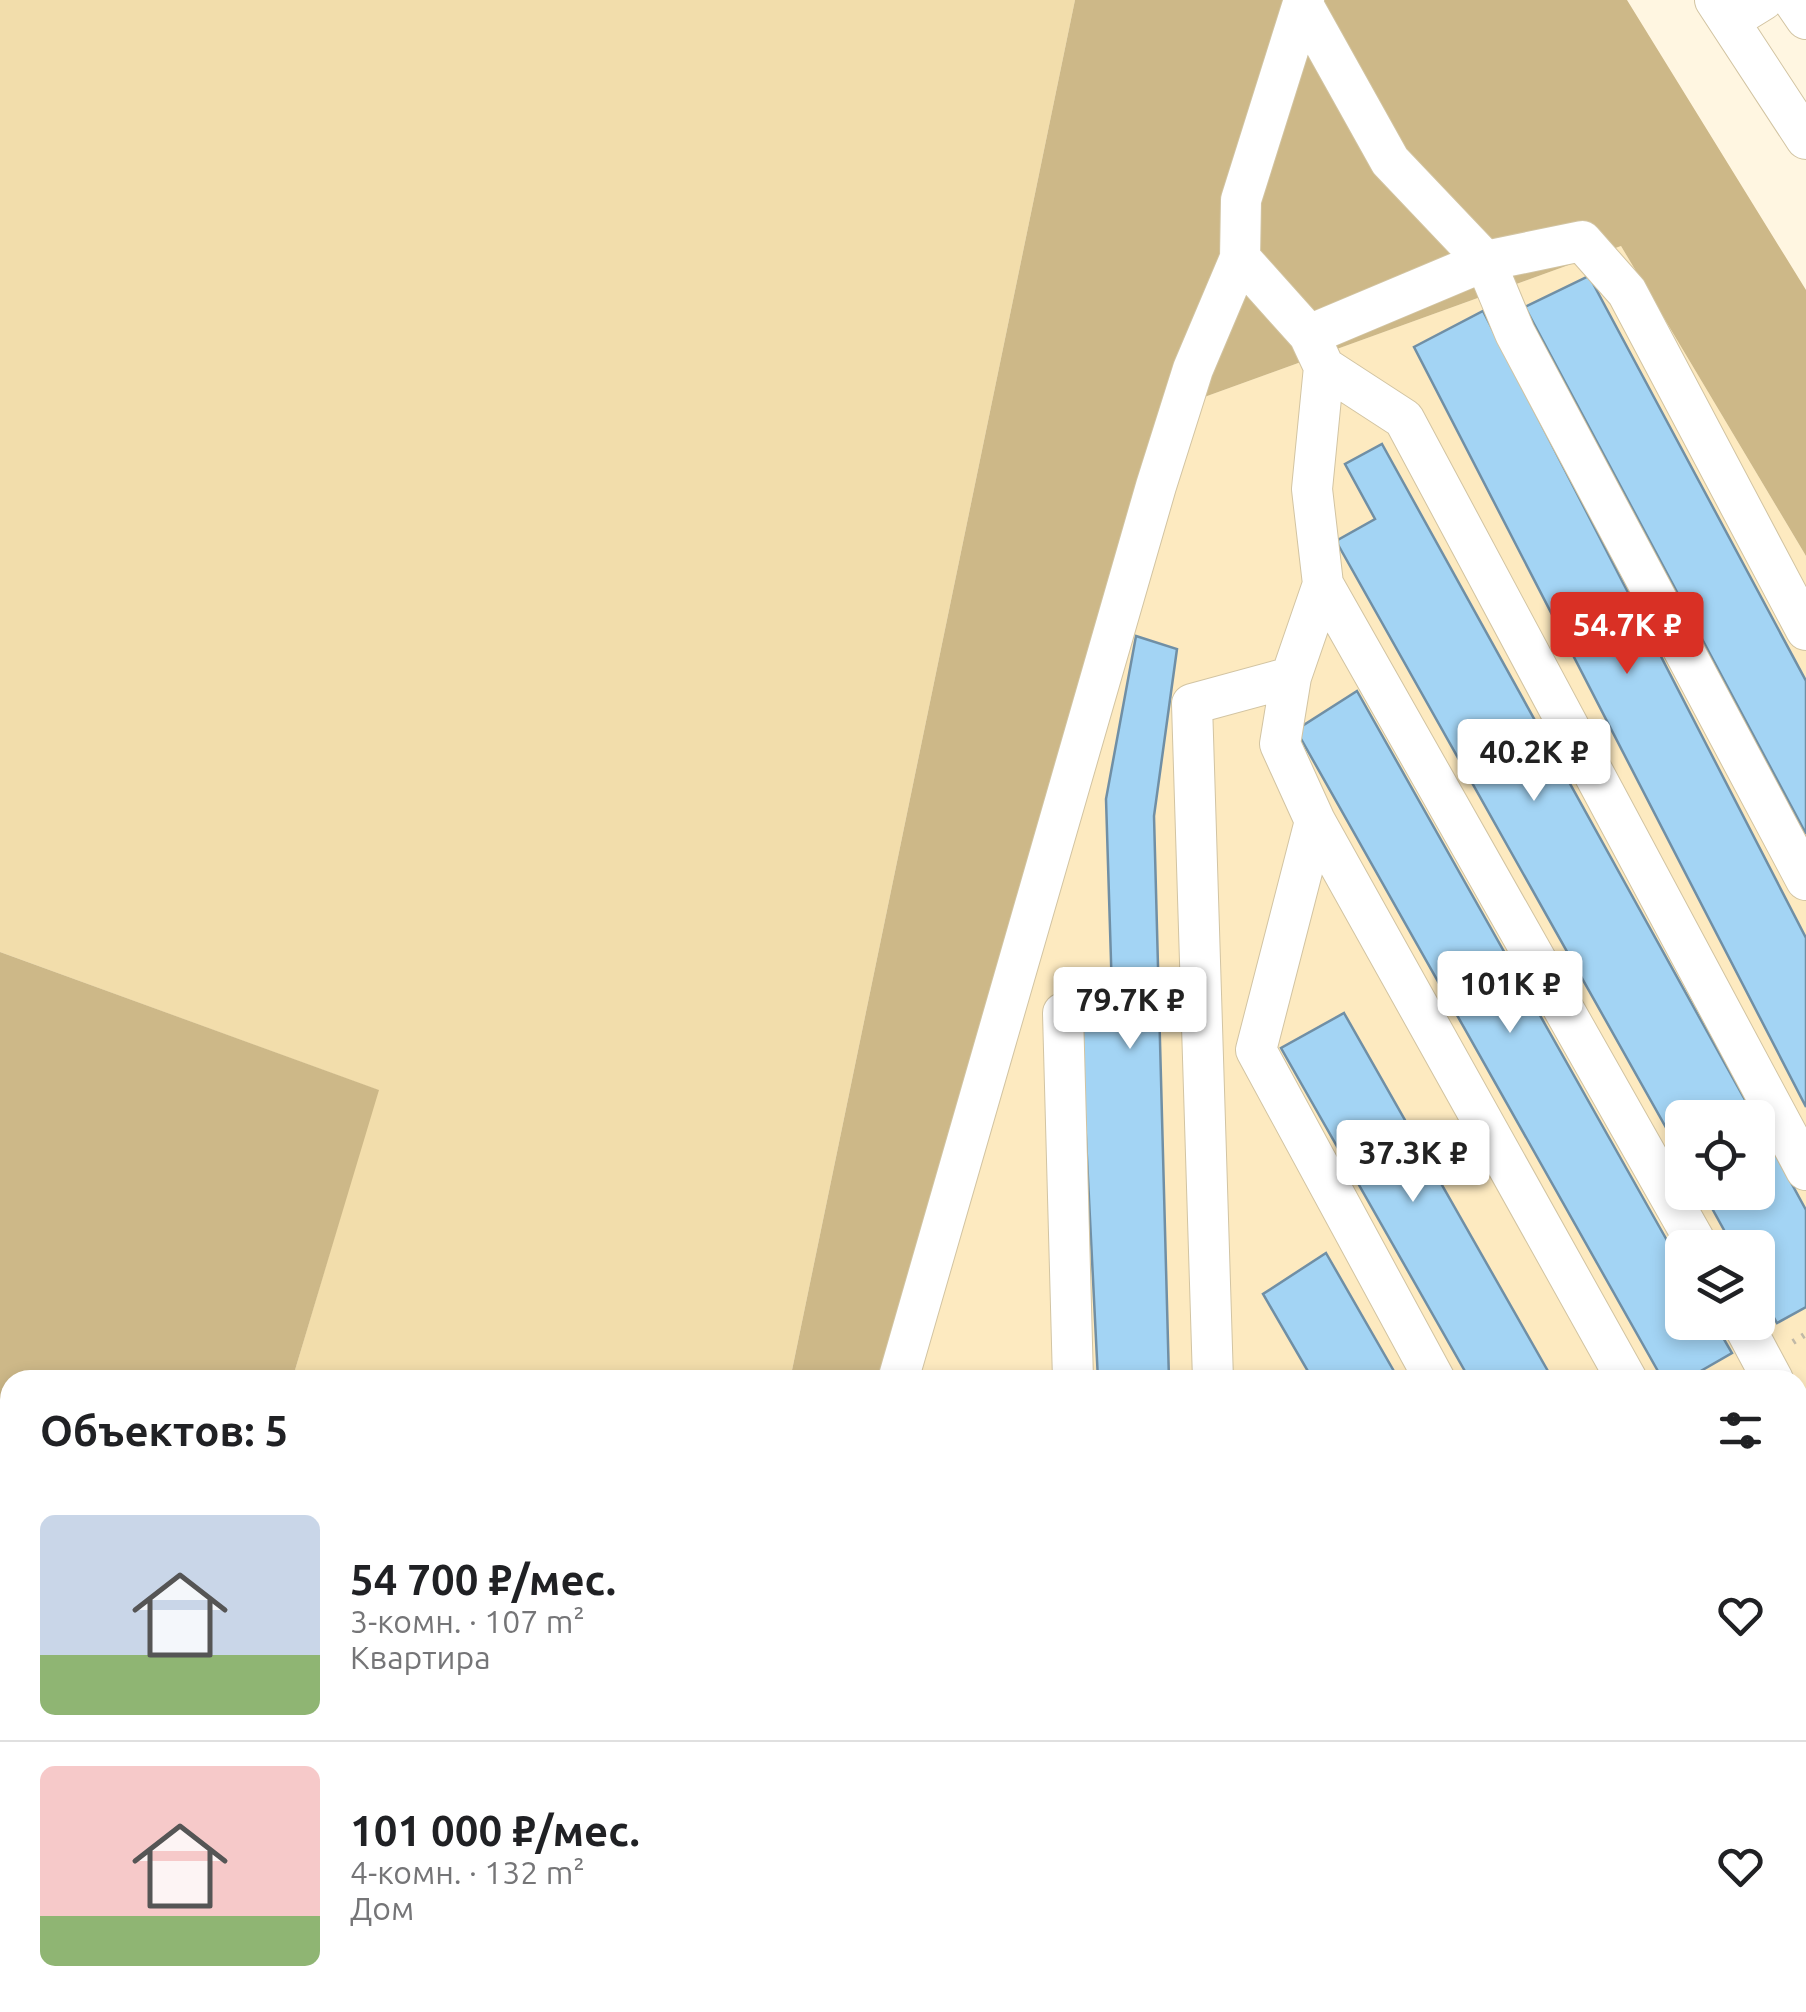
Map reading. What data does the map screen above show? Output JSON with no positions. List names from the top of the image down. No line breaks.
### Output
{"page":{"price":["54.7K ₽","40.2K ₽","101K ₽","79.7K ₽","37.3K ₽"],"heading":"Объектов: 5","list":[{"name":"54 700 ₽/мес.","note":"3-комн. · 107 m² · Квартира"},{"name":"101 000 ₽/мес.","note":"4-комн. · 132 m² · Дом"}]}}
